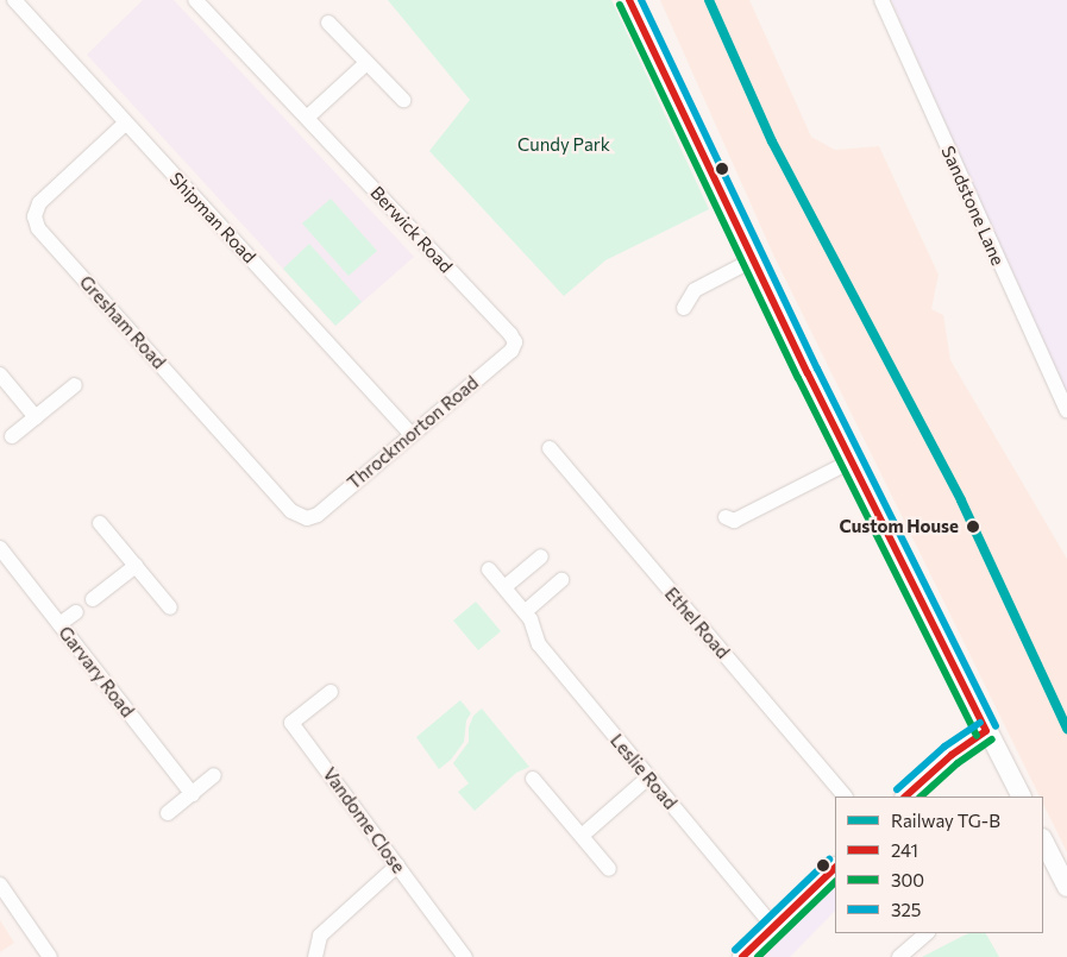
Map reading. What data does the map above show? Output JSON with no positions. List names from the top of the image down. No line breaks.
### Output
{"streets":{"street":["Sandstone Lane","Shipman Road","Berwick Road","Gresham Road","Throckmorton Road","Ethel Road","Garvary Road","Leslie Road","Vandome Close"]},"crossings":[["Shipman Road","Gresham Road"],["Shipman Road","Throckmorton Road"],["Berwick Road","Throckmorton Road"],["Gresham Road","Throckmorton Road"]],"parks":["Cundy Park"],"places":["Custom House"],"lines":["rail line TG-B","transit line 241","transit line 325","transit line 300"],"legend":["Railway TG-B","241","300","325"]}
